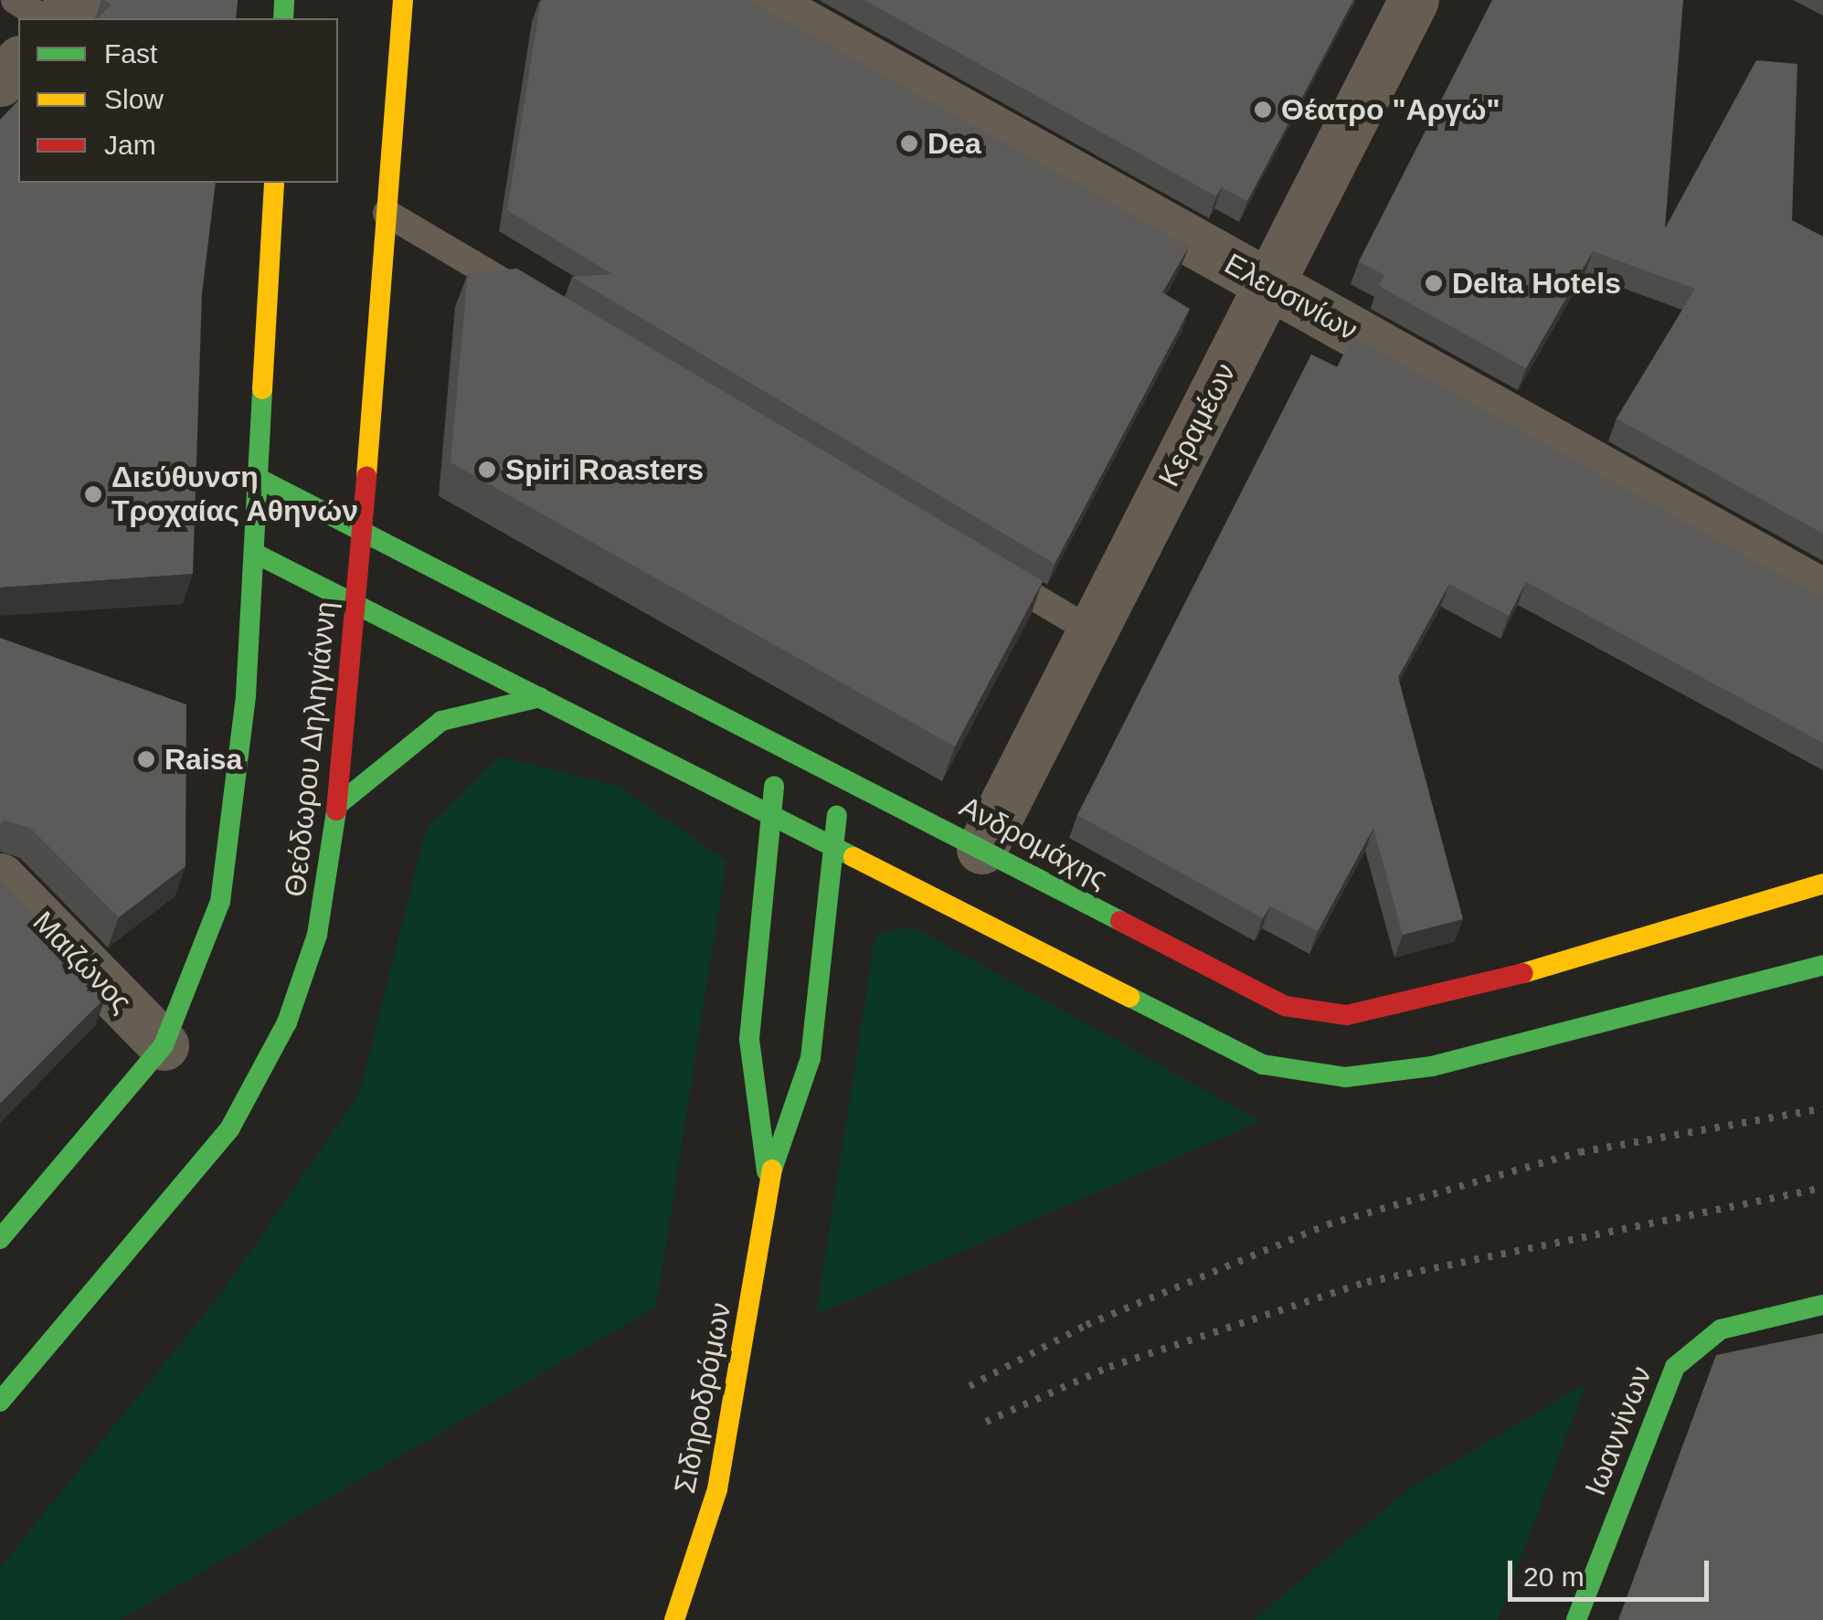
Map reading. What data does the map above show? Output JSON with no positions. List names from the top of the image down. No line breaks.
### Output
{"streets":{"main road":["Θεόδωρου Δηληγιάννη","Ανδρομάχης","Σιδηροδρόμων","Ιωαννίνων"],"street":["Ελευσινίων","Κεραμέων","Μαιζώνος"]},"crossings":[["Ελευσινίων","Κεραμέων"],["Κεραμέων","Ανδρομάχης"],["Θεόδωρου Δηληγιάννη","Ανδρομάχης"],["Ανδρομάχης","Σιδηροδρόμων"]],"places":["Θέατρο \"Αργώ\"","Dea","Delta Hotels","Spiri Roasters","Διεύθυνση Τροχαίας Αθηνών","Raisa"],"legend":["Fast","Slow","Jam"],"scale_bar":"20 m"}
